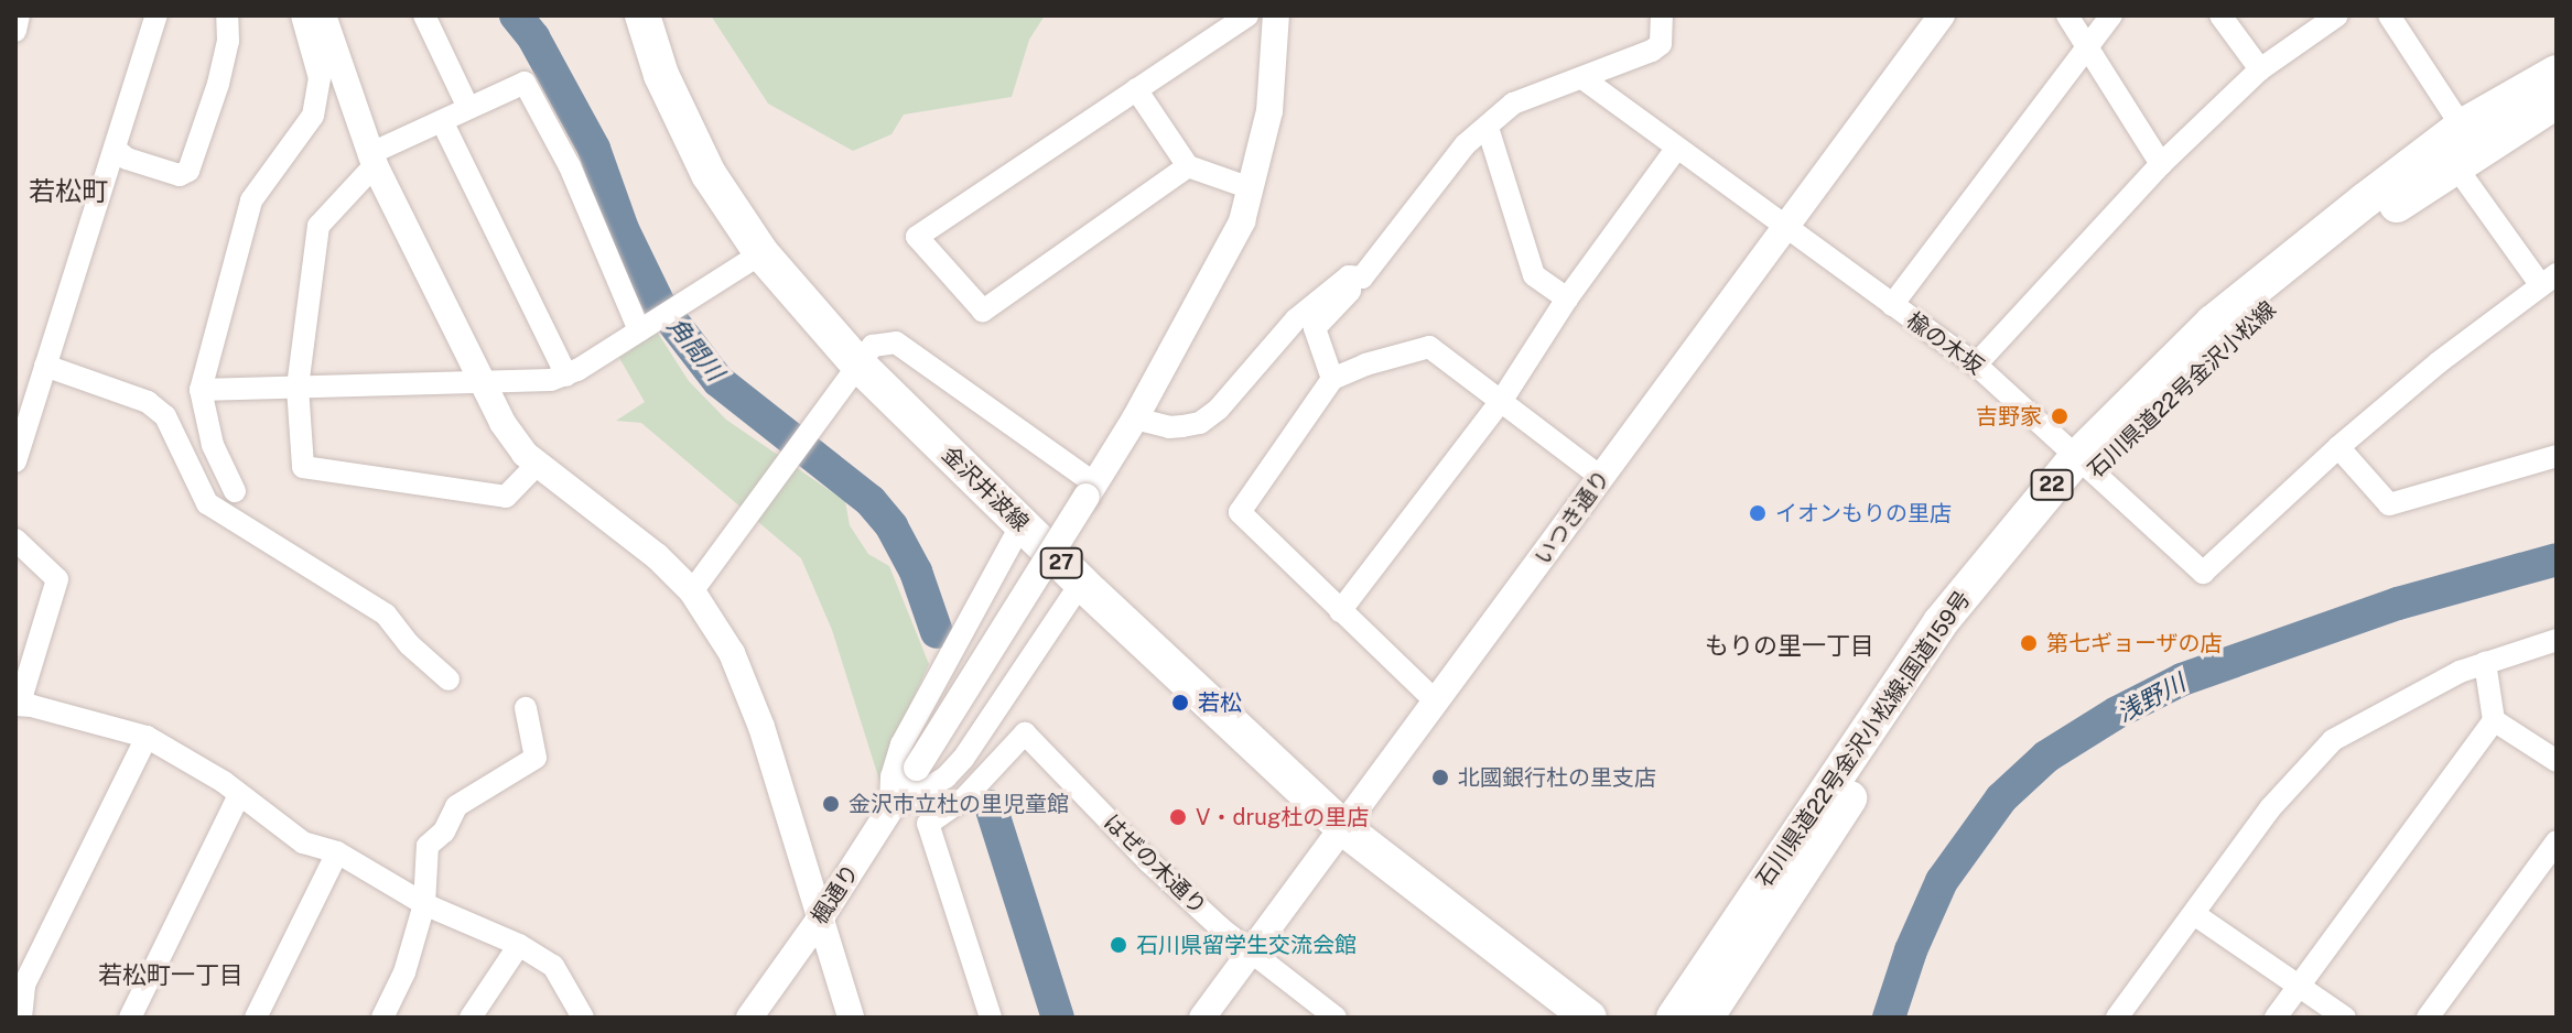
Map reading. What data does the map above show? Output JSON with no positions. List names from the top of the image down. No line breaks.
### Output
{"streets":{"main road":["石川県道22号金沢小松線","22","金沢井波線","27","石川県道22号金沢小松線;国道159号"],"street":["楡の木坂","いつき通り","はぜの木通り","楓通り"]},"crossings":[["楡の木坂","石川県道22号金沢小松線"],["楡の木坂","いつき通り"],["楡の木坂","石川県道22号金沢小松線;国道159号"],["石川県道22号金沢小松線","石川県道22号金沢小松線;国道159号"],["金沢井波線","いつき通り"],["いつき通り","はぜの木通り"]],"districts":["若松町","もりの里一丁目","若松町一丁目"],"water":["角間川","浅野川"],"places":["吉野家","イオンもりの里店","第七ギョーザの店","若松","北國銀行杜の里支店","金沢市立杜の里児童館","V・drug杜の里店","石川県留学生交流会館"]}
